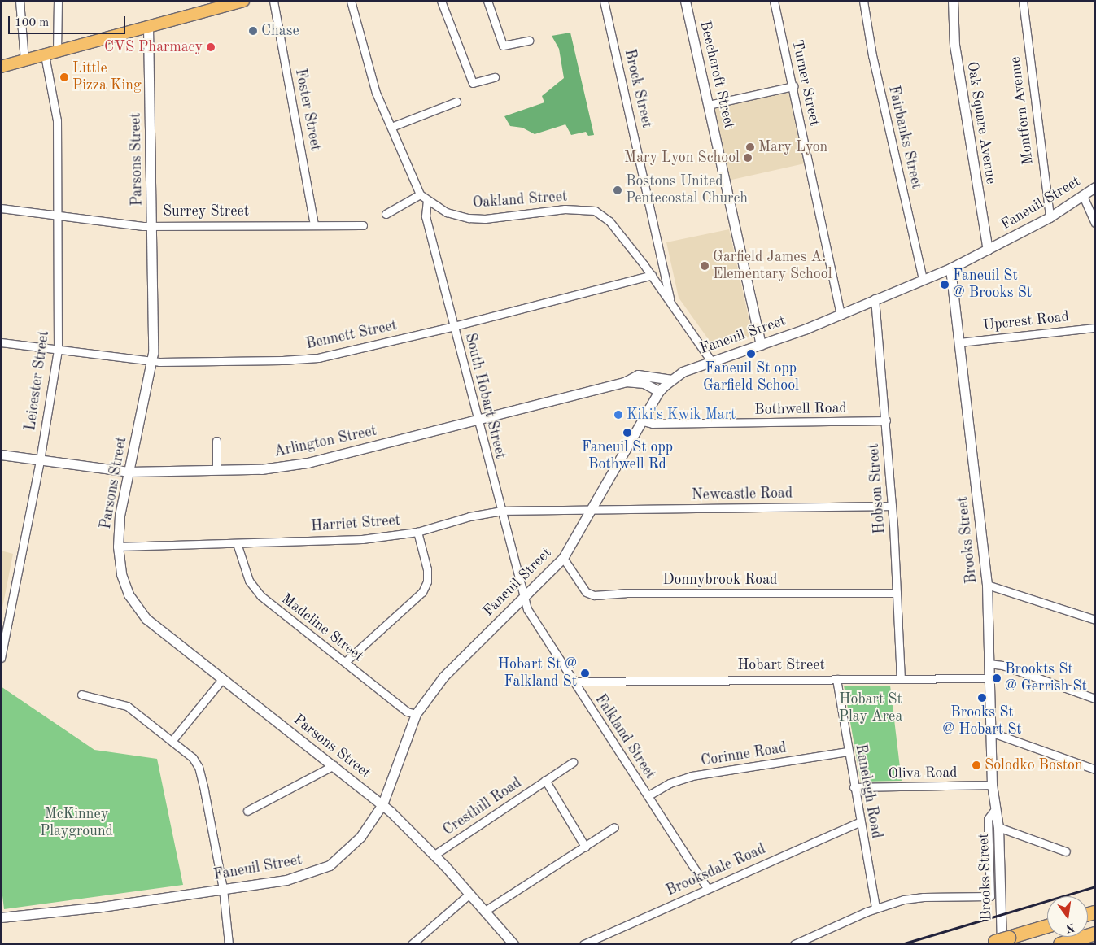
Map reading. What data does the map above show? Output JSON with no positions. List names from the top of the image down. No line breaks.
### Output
{"streets":{"street":["Beechcroft Street","Turner Street","Brock Street","Foster Street","Montfern Avenue","Oak Square Avenue","Fairbanks Street","Parsons Street","Oakland Street","Faneuil Street","Surrey Street","Upcrest Road","Bennett Street","Leicester Street","South Hobart Street","Bothwell Road","Arlington Street","Hobson Street","Newcastle Road","Harriet Street","Brooks Street","Donnybrook Road","Madeline Street","Hobart Street","Falkland Street","Corinne Road","Oliva Road","Ranelegh Road","Cresthill Road","Brooksdale Road"]},"crossings":[["Beechcroft Street","Faneuil Street"],["Turner Street","Faneuil Street"],["Brock Street","Oakland Street"],["Foster Street","Surrey Street"],["Montfern Avenue","Faneuil Street"],["Oak Square Avenue","Faneuil Street"],["Fairbanks Street","Faneuil Street"],["Parsons Street","Faneuil Street"],["Parsons Street","Surrey Street"],["Parsons Street","Bennett Street"],["Parsons Street","Arlington Street"],["Parsons Street","Harriet Street"],["Parsons Street","Cresthill Road"],["Oakland Street","Faneuil Street"],["Oakland Street","Bennett Street"],["Oakland Street","South Hobart Street"],["Faneuil Street","South Hobart Street"],["Faneuil Street","Bothwell Road"],["Faneuil Street","Arlington Street"],["Faneuil Street","Hobson Street"],["Faneuil Street","Newcastle Road"],["Faneuil Street","Harriet Street"],["Faneuil Street","Brooks Street"],["Faneuil Street","Donnybrook Road"],["Faneuil Street","Madeline Street"],["Faneuil Street","Falkland Street"],["Surrey Street","Leicester Street"],["Upcrest Road","Brooks Street"],["Bennett Street","Leicester Street"],["Bennett Street","South Hobart Street"],["Leicester Street","Arlington Street"],["South Hobart Street","Arlington Street"],["South Hobart Street","Harriet Street"],["South Hobart Street","Falkland Street"],["Bothwell Road","Hobson Street"],["Hobson Street","Newcastle Road"],["Hobson Street","Donnybrook Road"],["Hobson Street","Hobart Street"],["Newcastle Road","Harriet Street"],["Harriet Street","Madeline Street"],["Brooks Street","Hobart Street"],["Brooks Street","Oliva Road"],["Brooks Street","Ranelegh Road"],["Hobart Street","Falkland Street"],["Hobart Street","Ranelegh Road"],["Falkland Street","Corinne Road"],["Falkland Street","Brooksdale Road"],["Corinne Road","Ranelegh Road"],["Oliva Road","Ranelegh Road"],["Ranelegh Road","Brooksdale Road"]],"parks":["Hobart St Play Area","McKinney Playground"],"places":["Chase","CVS Pharmacy","Little Pizza King","Mary Lyon","Mary Lyon School","Bostons United Pentecostal Church","Garfield James A. Elementary School","Faneuil St @ Brooks St","Faneuil St opp Garfield School","Kiki's Kwik Mart","Faneuil St opp Bothwell Rd","Hobart St @ Falkland St","Brookts St @ Gerrish St","Brooks St @ Hobart St","Solodko Boston"],"scale_bar":"100 m","north":"bottom"}
